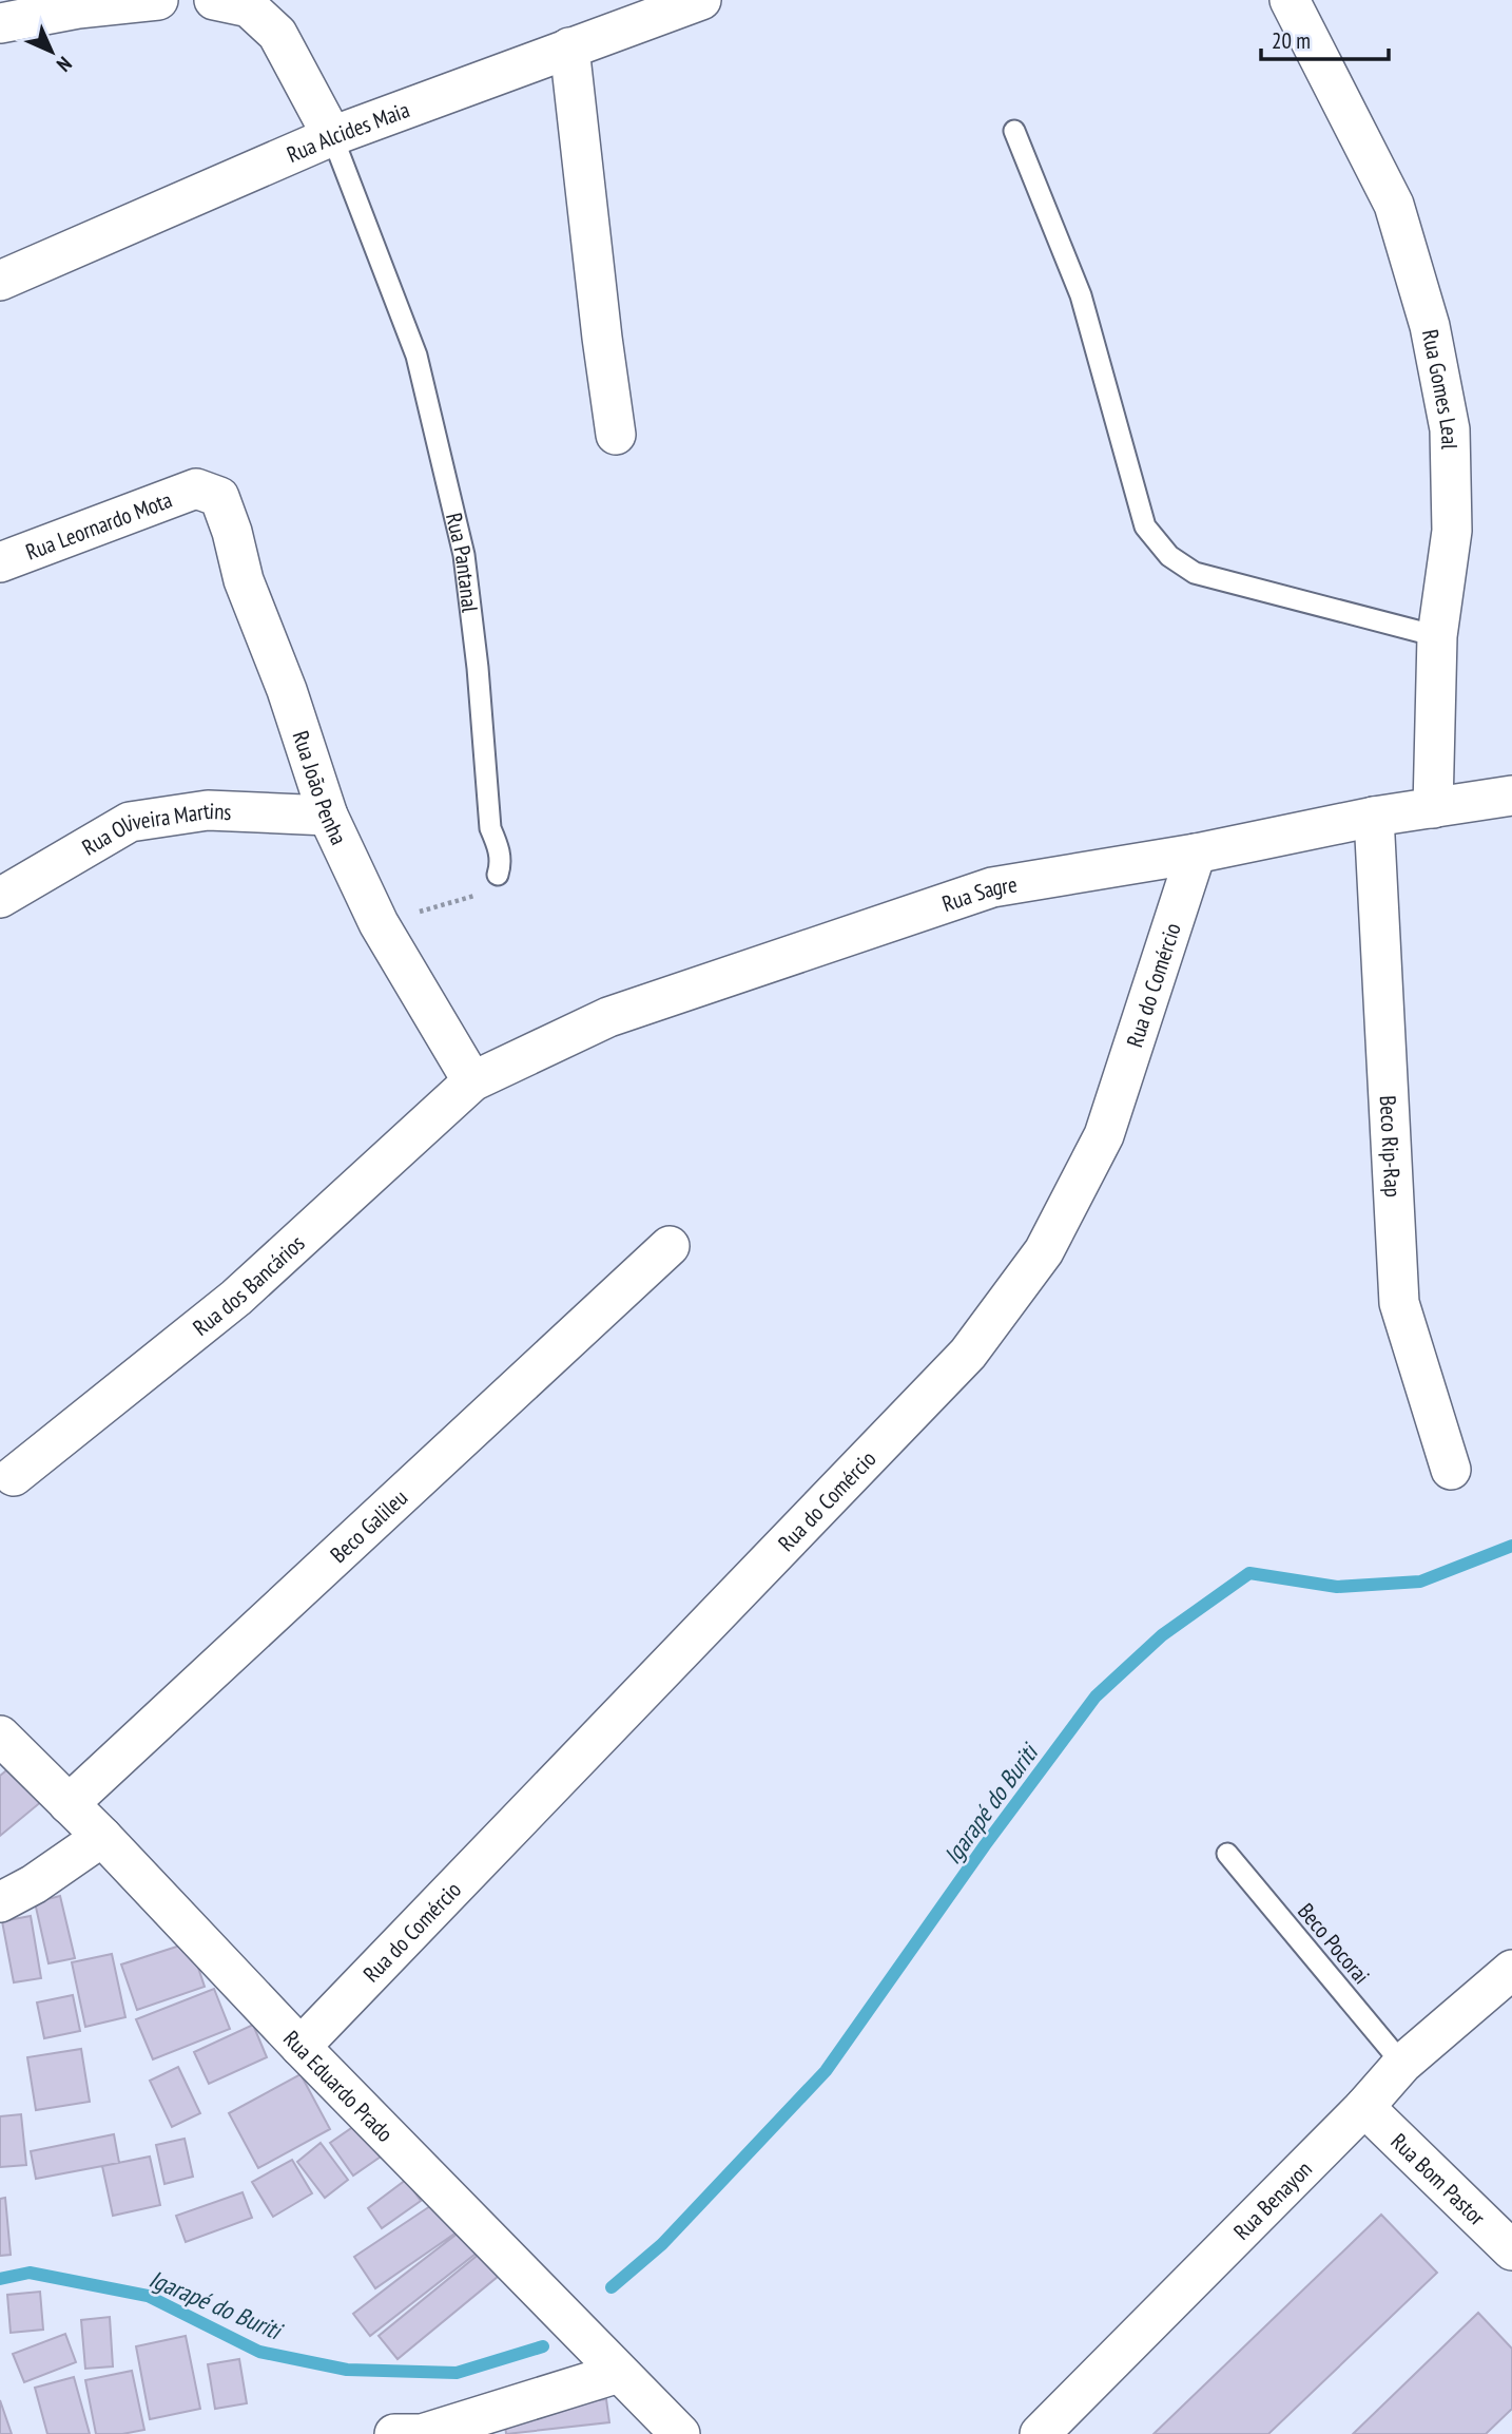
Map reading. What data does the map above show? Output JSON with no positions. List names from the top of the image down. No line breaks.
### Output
{"streets":{"street":["Rua Alcides Maia","Rua Gomes Leal","Rua Leornardo Mota","Rua João Penha","Rua Oliveira Martins","Rua Sagre","Rua do Comércio","Beco Rip-Rap","Rua dos Bancários","Beco Galileu","Rua Eduardo Prado","Rua Bom Pastor","Rua Benayon"],"lane":["Rua Pantanal","Beco Pocorai"]},"crossings":[["Rua Alcides Maia","Rua Pantanal"],["Rua Gomes Leal","Rua Sagre"],["Rua Leornardo Mota","Rua João Penha"],["Rua João Penha","Rua Oliveira Martins"],["Rua João Penha","Rua Sagre"],["Rua João Penha","Rua dos Bancários"],["Rua Sagre","Rua do Comércio"],["Rua Sagre","Beco Rip-Rap"],["Rua Sagre","Rua dos Bancários"],["Rua do Comércio","Rua Eduardo Prado"],["Beco Galileu","Rua Eduardo Prado"],["Beco Pocorai","Rua Benayon"],["Rua Bom Pastor","Rua Benayon"]],"water":["Igarapé do Buriti"],"scale_bar":"20 m","north":"bottom right"}
